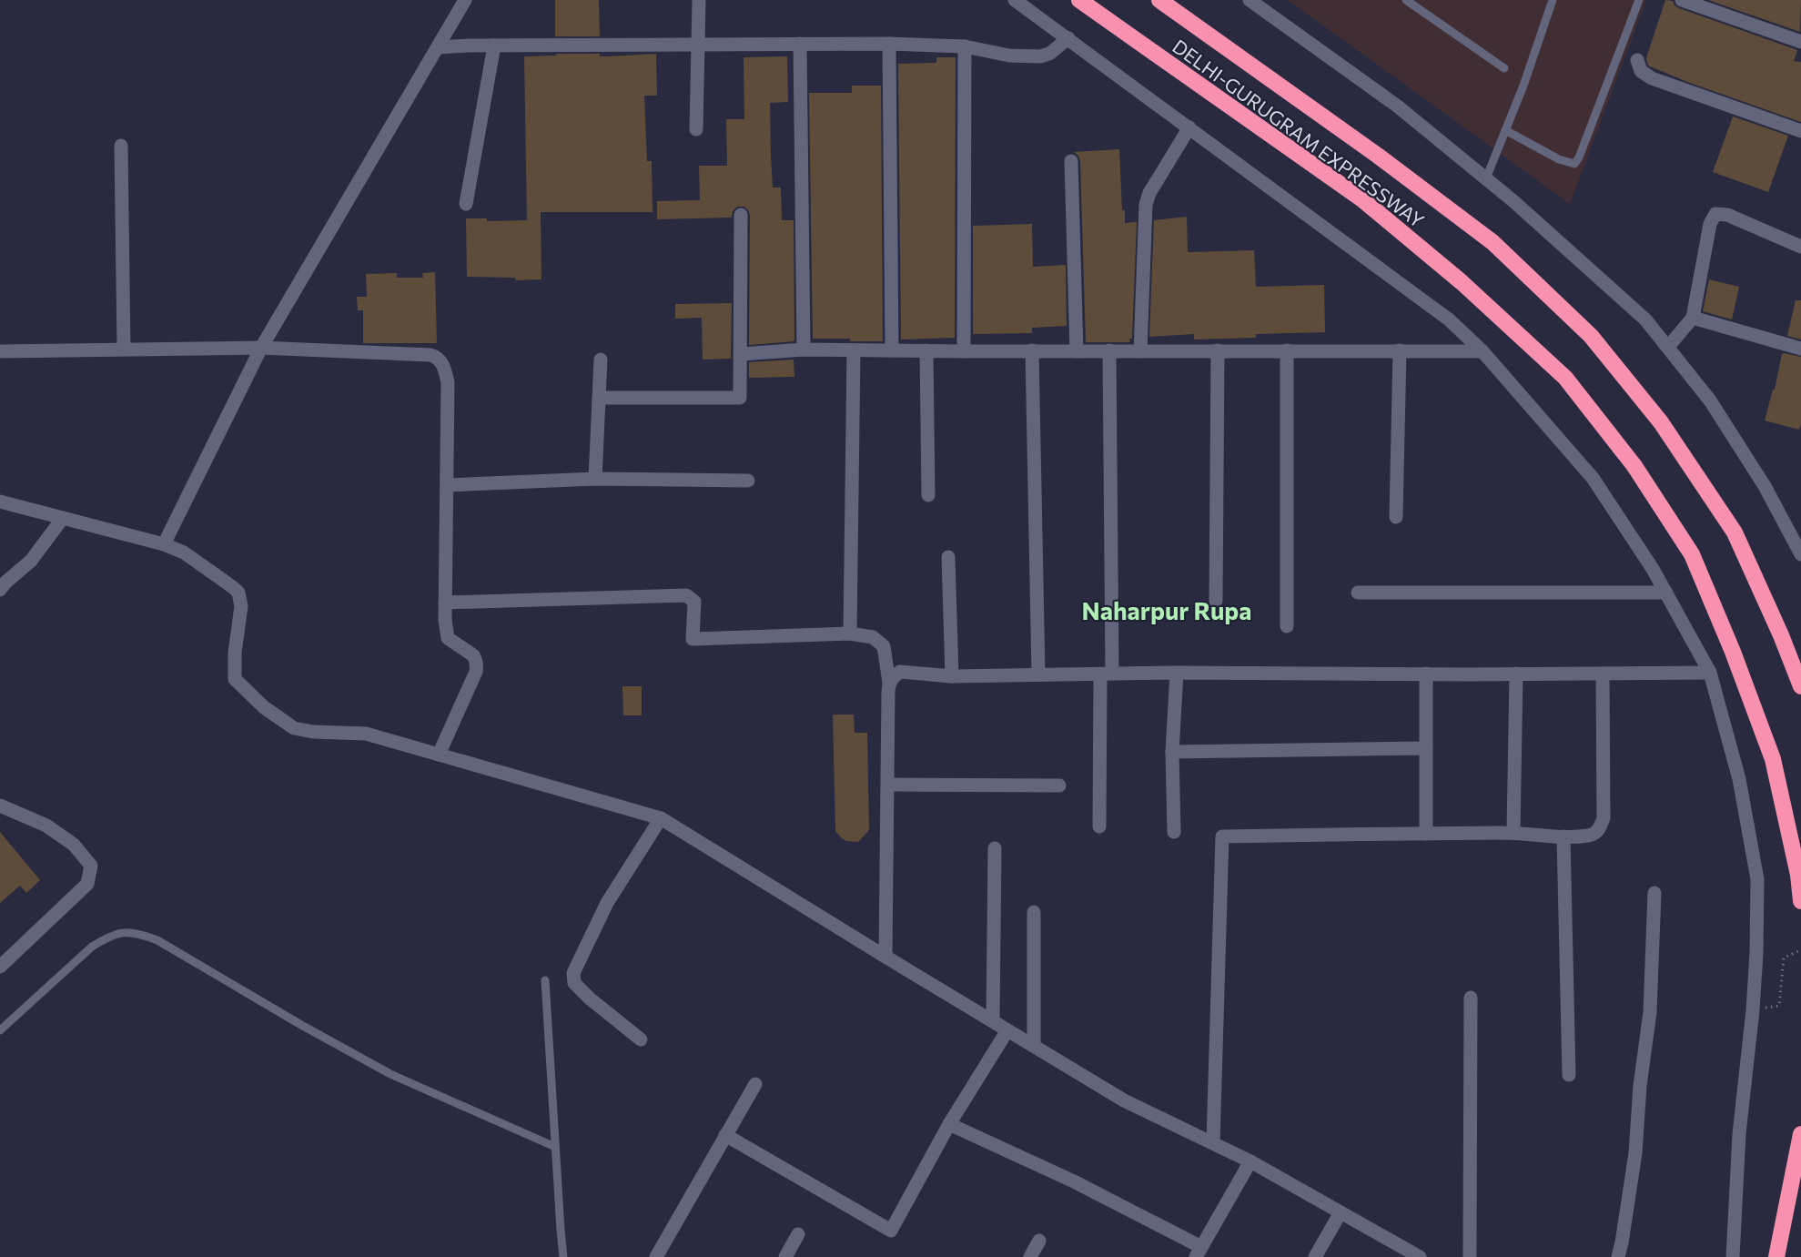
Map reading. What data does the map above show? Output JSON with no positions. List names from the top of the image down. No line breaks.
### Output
{"streets":{"highway":["DELHI-GURUGRAM EXPRESSWAY"]},"districts":["Naharpur Rupa"]}
